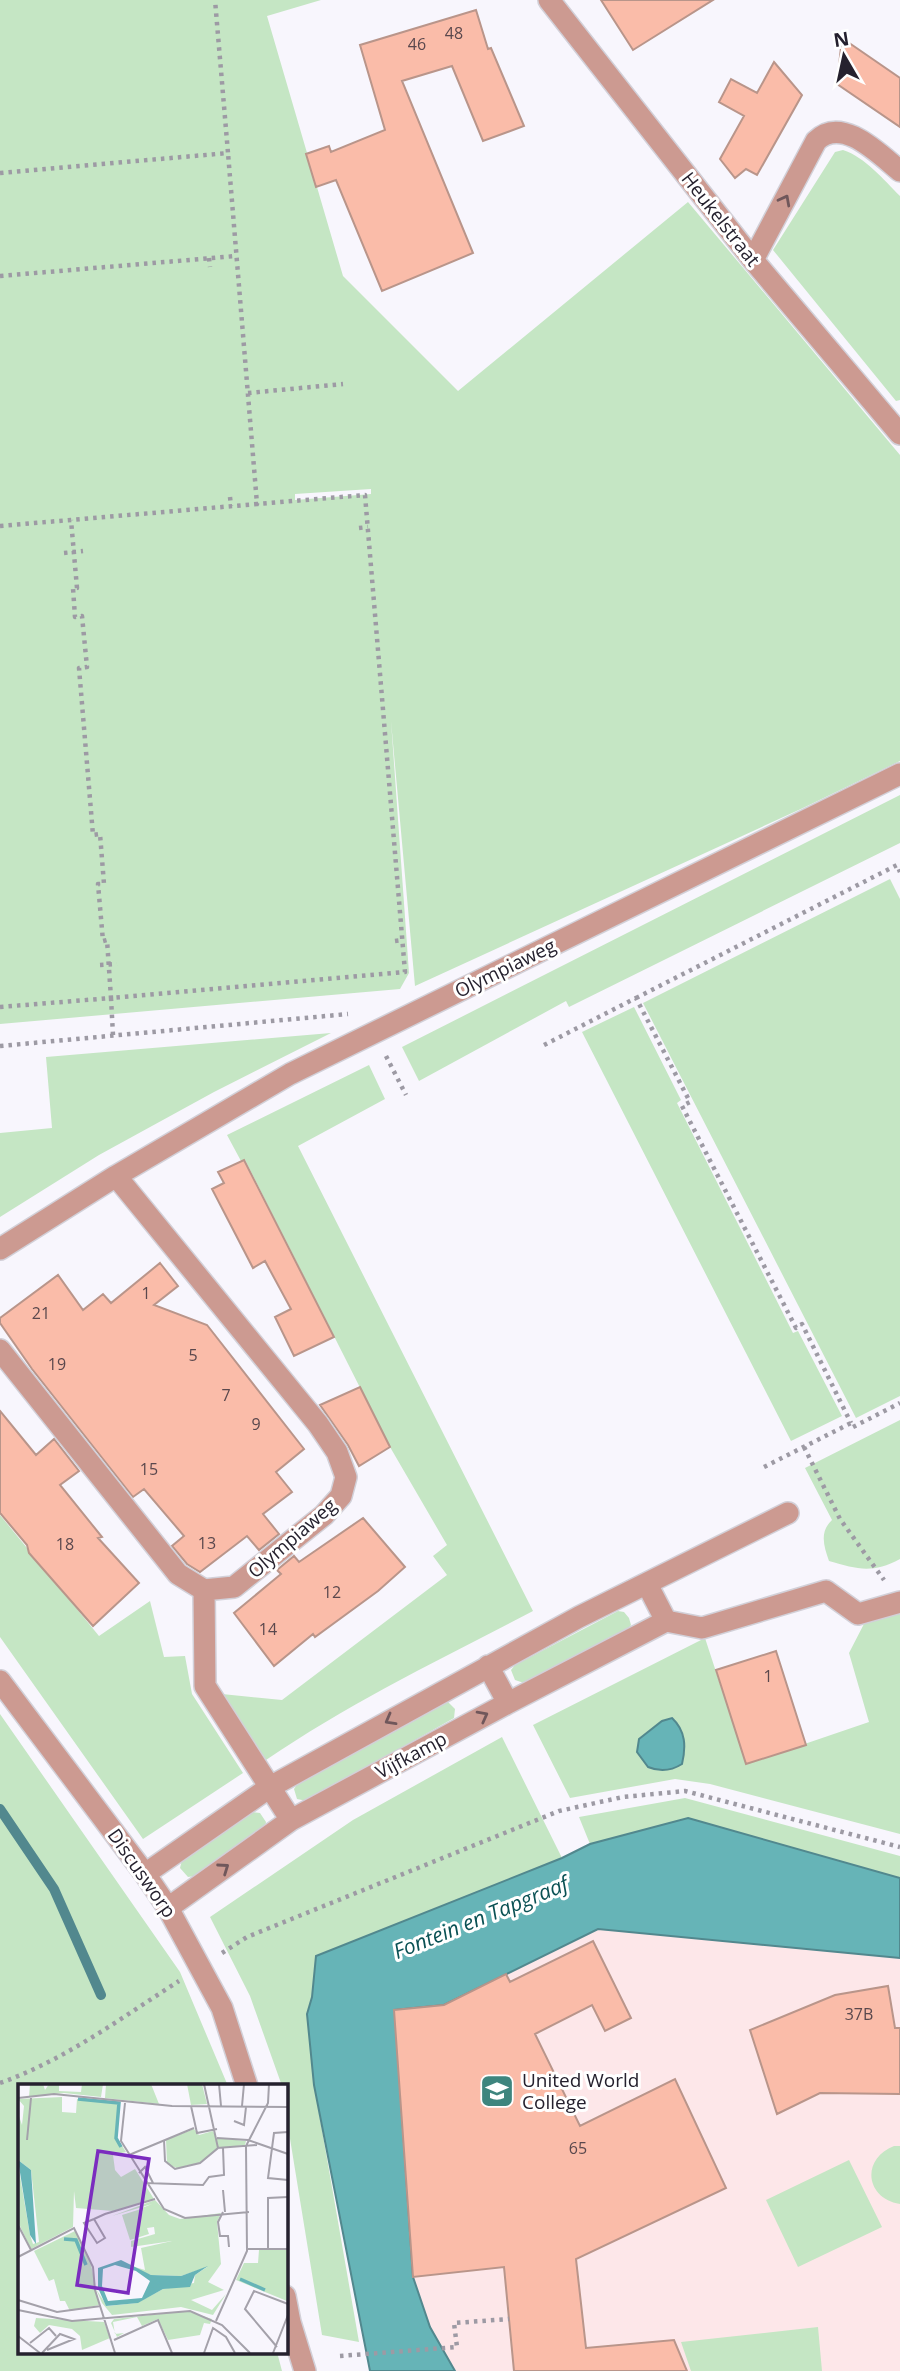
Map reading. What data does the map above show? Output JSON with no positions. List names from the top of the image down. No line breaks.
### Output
{"streets":{"street":["Heukelstraat","Olympiaweg","Vijfkamp","Discusworp"]},"crossings":[["Vijfkamp","Discusworp"]],"water":["Fontein en Tapgraaf"],"places":{"school or university":["United World College"]},"house_numbers":["48","46","1","21","5","19","7","9","15","13","18","12","14","1","37B","65"],"north":"top"}
